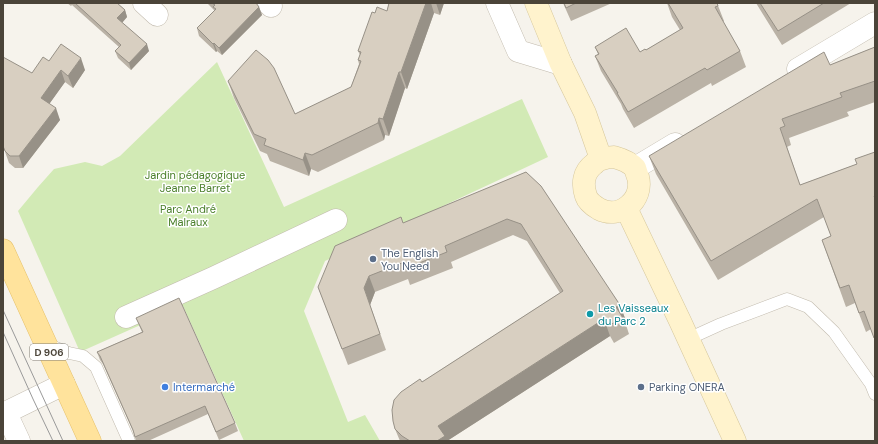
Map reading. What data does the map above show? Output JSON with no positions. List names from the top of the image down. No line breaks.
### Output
{"streets":{"main road":["D 906"]},"parks":["Jardin pédagogique Jeanne Barret","Parc André Malraux"],"places":["The English You Need","Les Vaisseaux du Parc 2","Intermarché","Parking ONERA"]}
